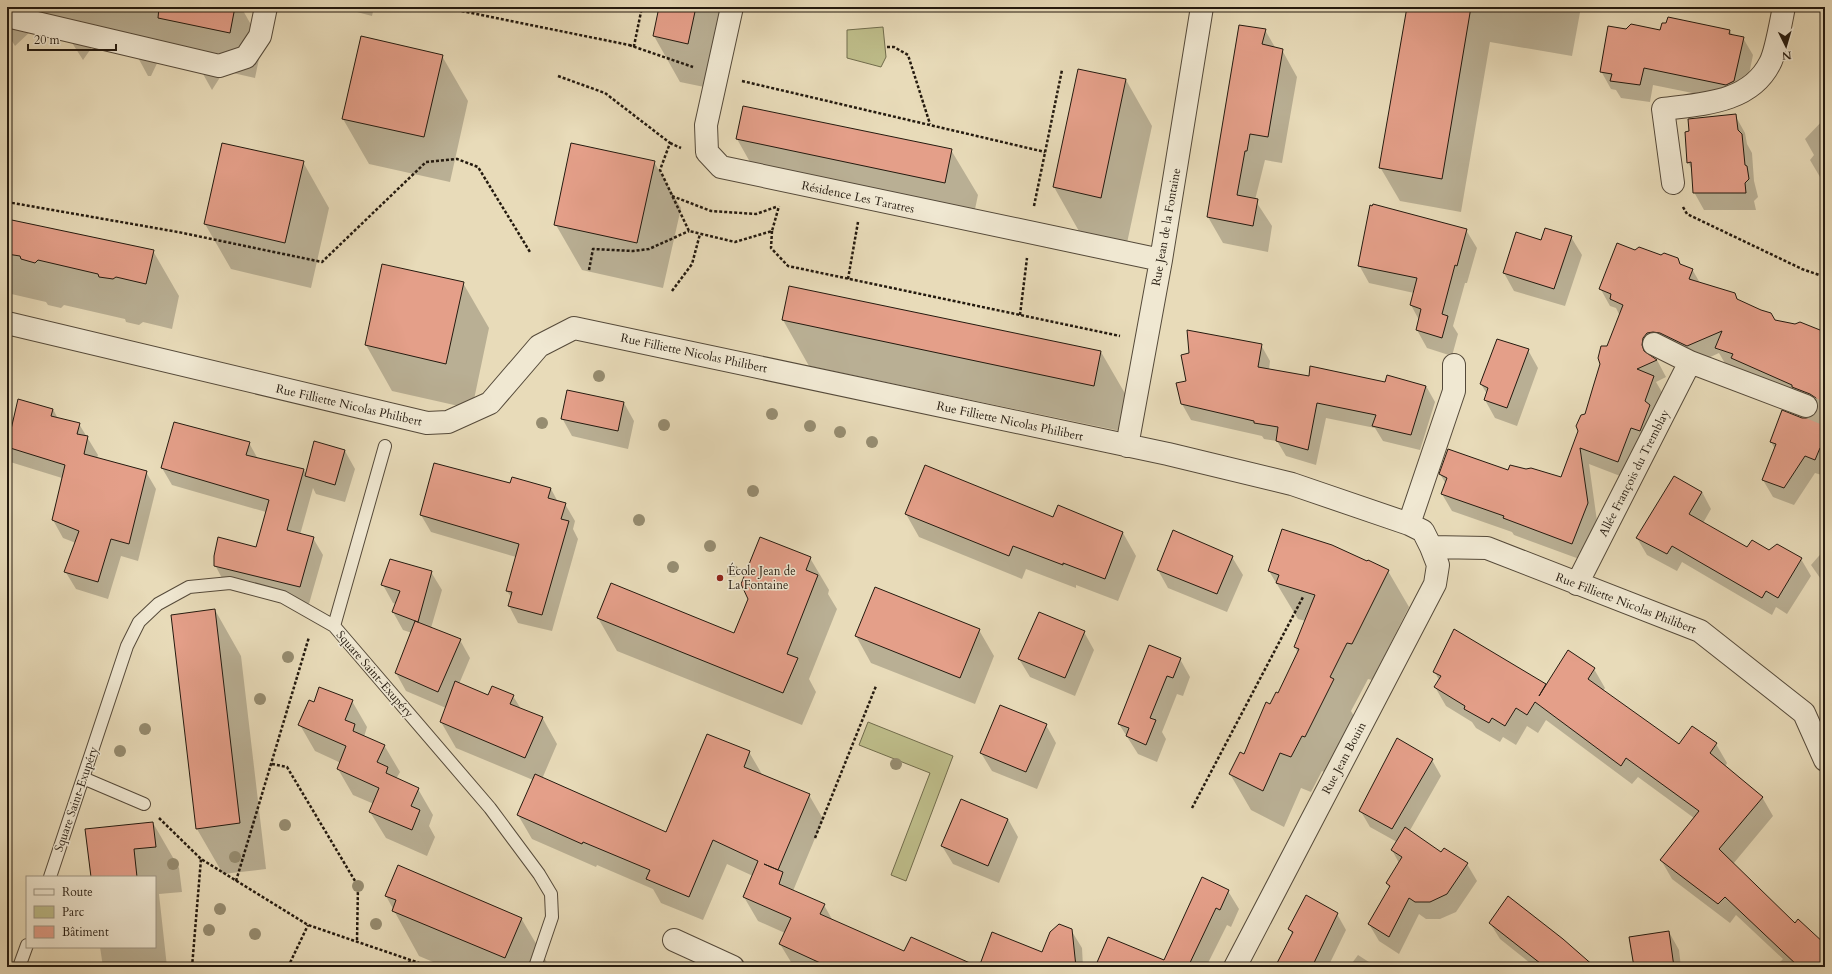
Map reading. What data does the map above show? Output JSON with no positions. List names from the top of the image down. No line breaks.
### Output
{"streets":{"street":["Résidence Les Taratres","Rue Jean de la Fontaine","Rue Filliette Nicolas Philibert","Allée François du Tremblay","Rue Jean Bouin"],"lane":["Square Saint-Exupéry"]},"crossings":[["Résidence Les Taratres","Rue Jean de la Fontaine"],["Rue Jean de la Fontaine","Rue Filliette Nicolas Philibert"],["Rue Filliette Nicolas Philibert","Allée François du Tremblay"],["Rue Filliette Nicolas Philibert","Rue Jean Bouin"]],"places":["École Jean de La Fontaine"],"legend":["Route","Parc","Bâtiment"],"scale_bar":"20 m","north":"bottom"}
